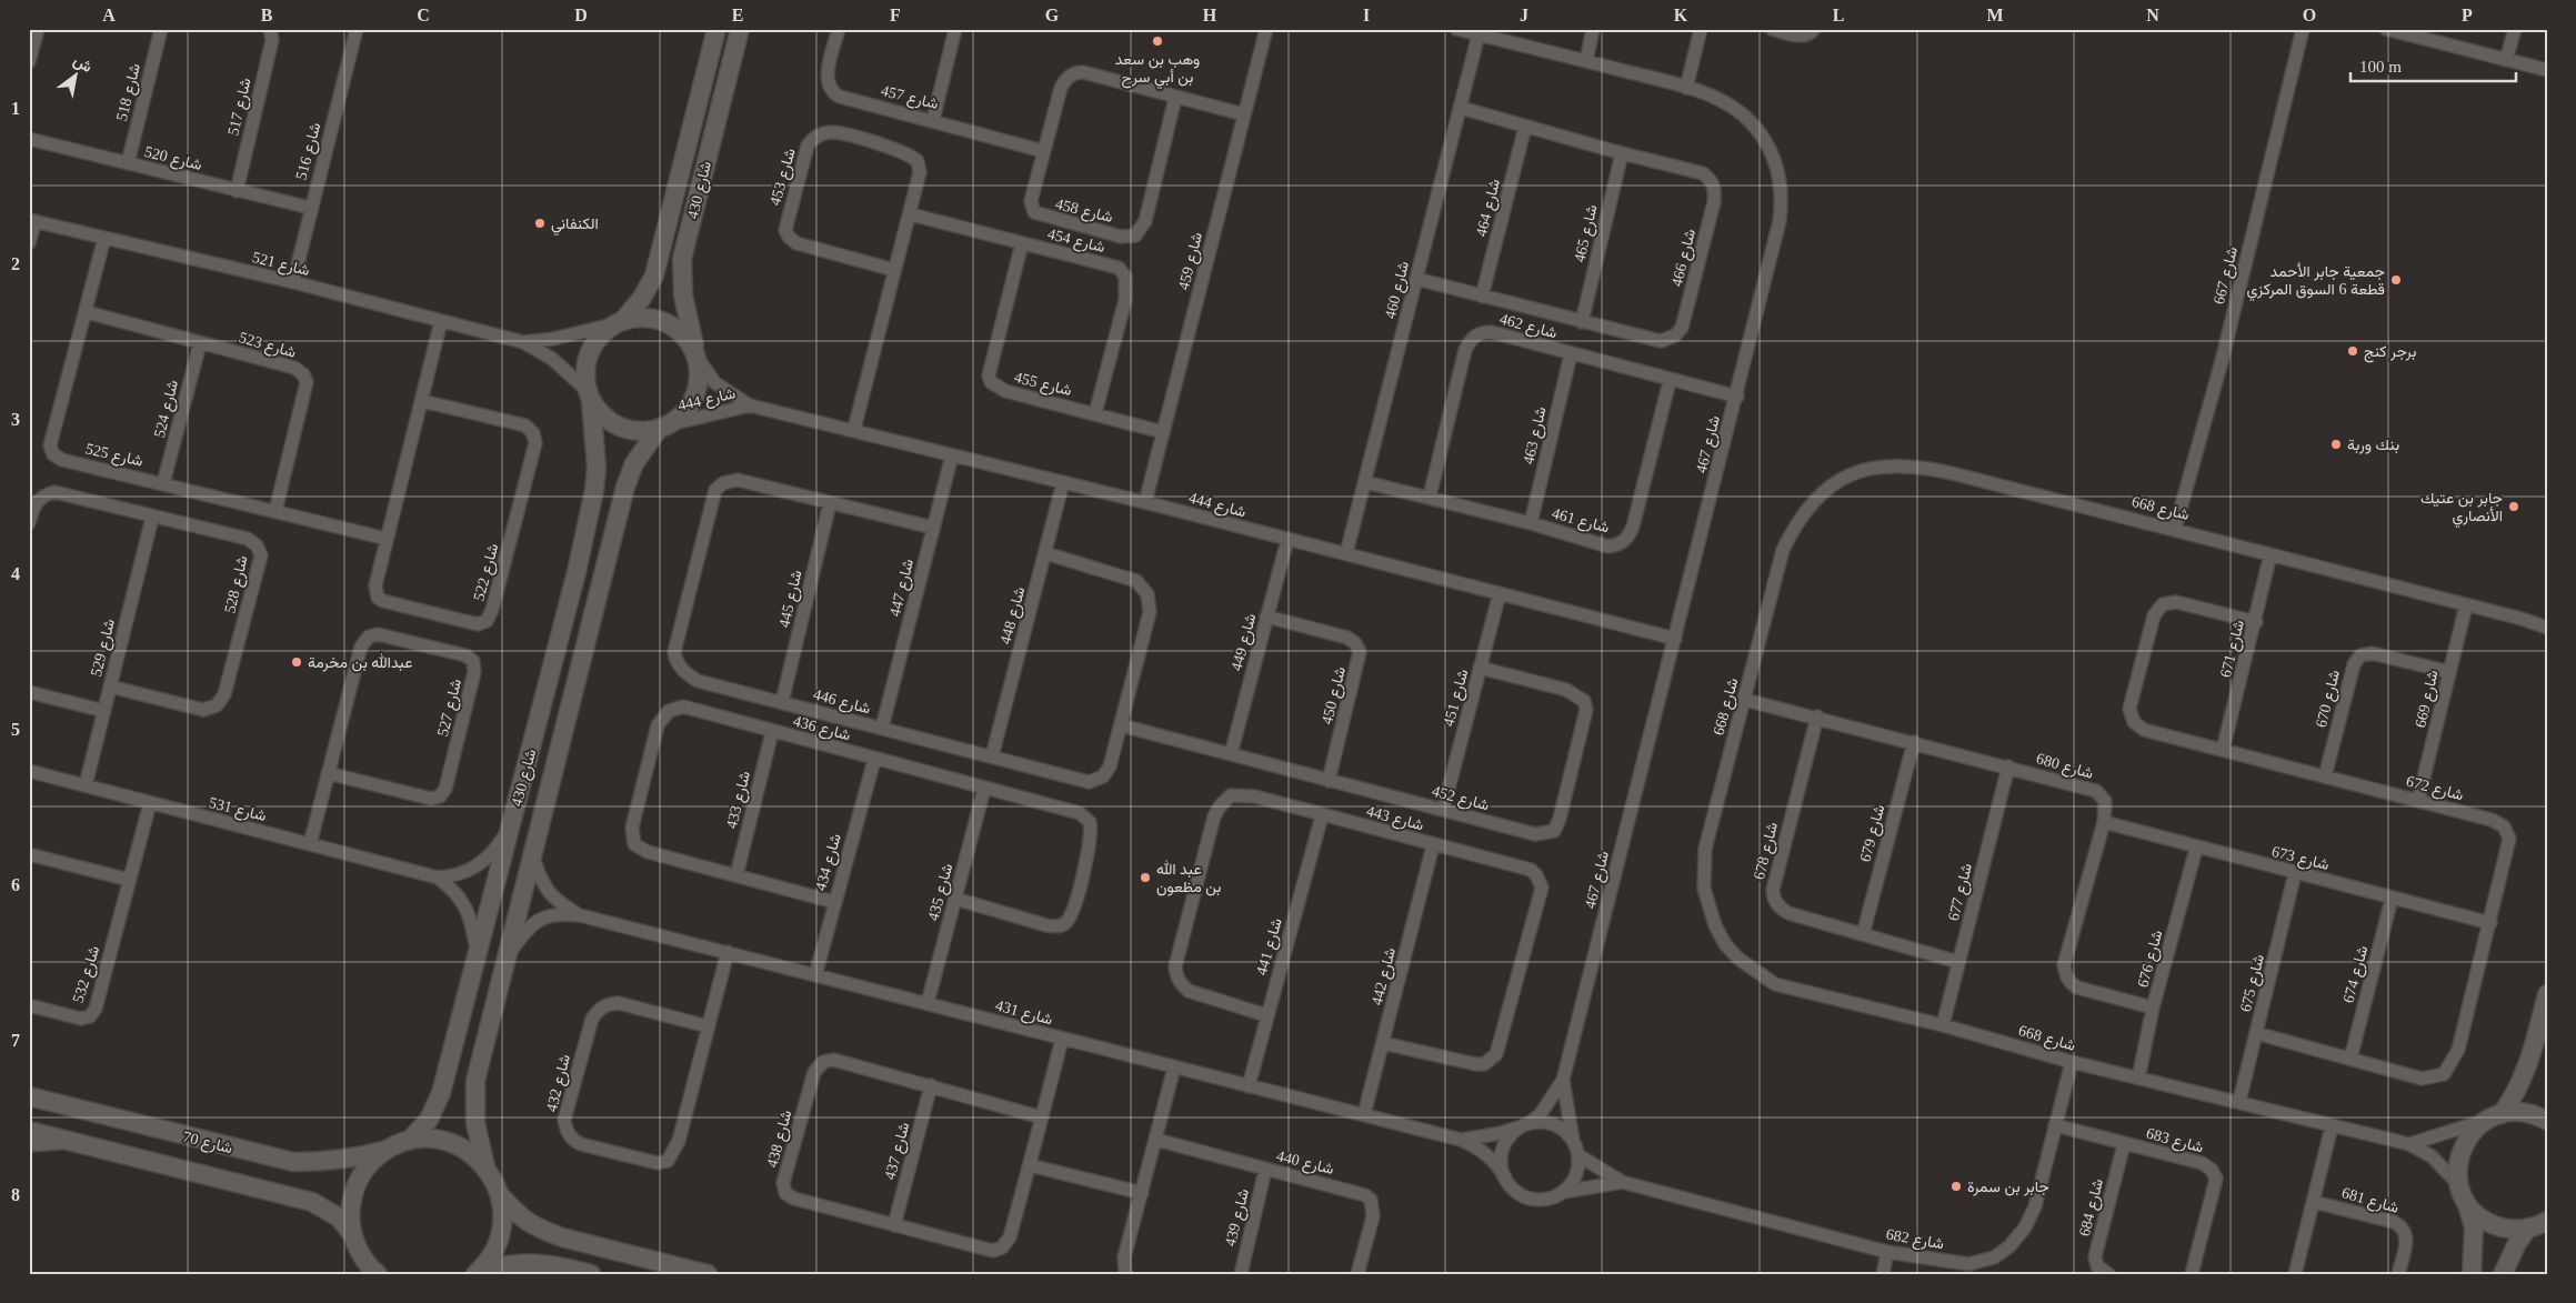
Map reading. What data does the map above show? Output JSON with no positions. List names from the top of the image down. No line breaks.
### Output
{"streets":{"street":["شارع 518","شارع 457","شارع 517","شارع 516","شارع 520","شارع 453","شارع 430","شارع 464","شارع 458","شارع 465","شارع 454","شارع 466","شارع 459","شارع 521","شارع 667","شارع 460","شارع 462","شارع 523","شارع 455","شارع 444","شارع 524","شارع 463","شارع 467","شارع 525","شارع 668","شارع 461","شارع 522","شارع 528","شارع 447","شارع 445","شارع 448","شارع 449","شارع 529","شارع 671","شارع 450","شارع 451","شارع 670","شارع 669","شارع 446","شارع 527","شارع 436","شارع 680","شارع 672","شارع 452","شارع 433","شارع 531","شارع 443","شارع 679","شارع 678","شارع 673","شارع 434","شارع 435","شارع 677","شارع 441","شارع 676","شارع 532","شارع 674","شارع 442","شارع 675","شارع 431","شارع 432","شارع 438","شارع 683","شارع 70","شارع 437","شارع 440","شارع 681","شارع 684","شارع 439","شارع 682"]},"crossings":[["شارع 518","شارع 520"],["شارع 457","شارع 458"],["شارع 517","شارع 520"],["شارع 516","شارع 520"],["شارع 516","شارع 521"],["شارع 453","شارع 454"],["شارع 453","شارع 444"],["شارع 430","شارع 521"],["شارع 430","شارع 444"],["شارع 430","شارع 531"],["شارع 430","شارع 431"],["شارع 464","شارع 466"],["شارع 458","شارع 459"],["شارع 465","شارع 466"],["شارع 454","شارع 455"],["شارع 466","شارع 460"],["شارع 459","شارع 455"],["شارع 459","شارع 444"],["شارع 521","شارع 444"],["شارع 521","شارع 525"],["شارع 521","شارع 522"],["شارع 667","شارع 668"],["شارع 460","شارع 444"],["شارع 460","شارع 467"],["شارع 460","شارع 461"],["شارع 462","شارع 463"],["شارع 462","شارع 467"],["شارع 462","شارع 461"],["شارع 523","شارع 524"],["شارع 523","شارع 525"],["شارع 444","شارع 467"],["شارع 444","شارع 447"],["شارع 444","شارع 448"],["شارع 444","شارع 449"],["شارع 444","شارع 451"],["شارع 524","شارع 525"],["شارع 463","شارع 461"],["شارع 467","شارع 431"],["شارع 467","شارع 682"],["شارع 525","شارع 522"],["شارع 668","شارع 671"],["شارع 668","شارع 669"],["شارع 668","شارع 680"],["شارع 668","شارع 677"],["شارع 668","شارع 676"],["شارع 668","شارع 675"],["شارع 668","شارع 682"],["شارع 528","شارع 529"],["شارع 447","شارع 446"],["شارع 445","شارع 446"],["شارع 448","شارع 446"],["شارع 449","شارع 450"],["شارع 449","شارع 452"],["شارع 529","شارع 531"],["شارع 671","شارع 672"],["شارع 450","شارع 452"],["شارع 451","شارع 452"],["شارع 670","شارع 669"],["شارع 670","شارع 672"],["شارع 669","شارع 672"],["شارع 446","شارع 452"],["شارع 527","شارع 531"],["شارع 436","شارع 433"],["شارع 436","شارع 434"],["شارع 436","شارع 435"],["شارع 680","شارع 679"],["شارع 680","شارع 678"],["شارع 680","شارع 673"],["شارع 680","شارع 677"],["شارع 680","شارع 676"],["شارع 672","شارع 673"],["شارع 672","شارع 674"],["شارع 672","شارع 675"],["شارع 531","شارع 532"],["شارع 443","شارع 441"],["شارع 443","شارع 442"],["شارع 679","شارع 678"],["شارع 678","شارع 677"],["شارع 673","شارع 676"],["شارع 673","شارع 674"],["شارع 673","شارع 675"],["شارع 434","شارع 431"],["شارع 435","شارع 431"],["شارع 441","شارع 431"],["شارع 442","شارع 431"],["شارع 431","شارع 432"],["شارع 431","شارع 438"],["شارع 431","شارع 682"],["شارع 438","شارع 437"],["شارع 683","شارع 684"],["شارع 683","شارع 682"],["شارع 440","شارع 439"]],"places":["وهب بن سعد بن أبي سرح","الكنفاني","جمعية جابر الأحمد قطعة 6 السوق المركزي","برجر كنج","بنك وربة","جابر بن عتيك الأنصاري","عبدالله بن مخرمة","عبد الله بن مظعون","جابر بن سمرة"],"scale_bar":"100 m","north":"top right","grid":{"columns":["A","B","C","D","E","F","G","H","I","J","K","L","M","N","O","P"],"rows":["1","2","3","4","5","6","7","8"]}}
